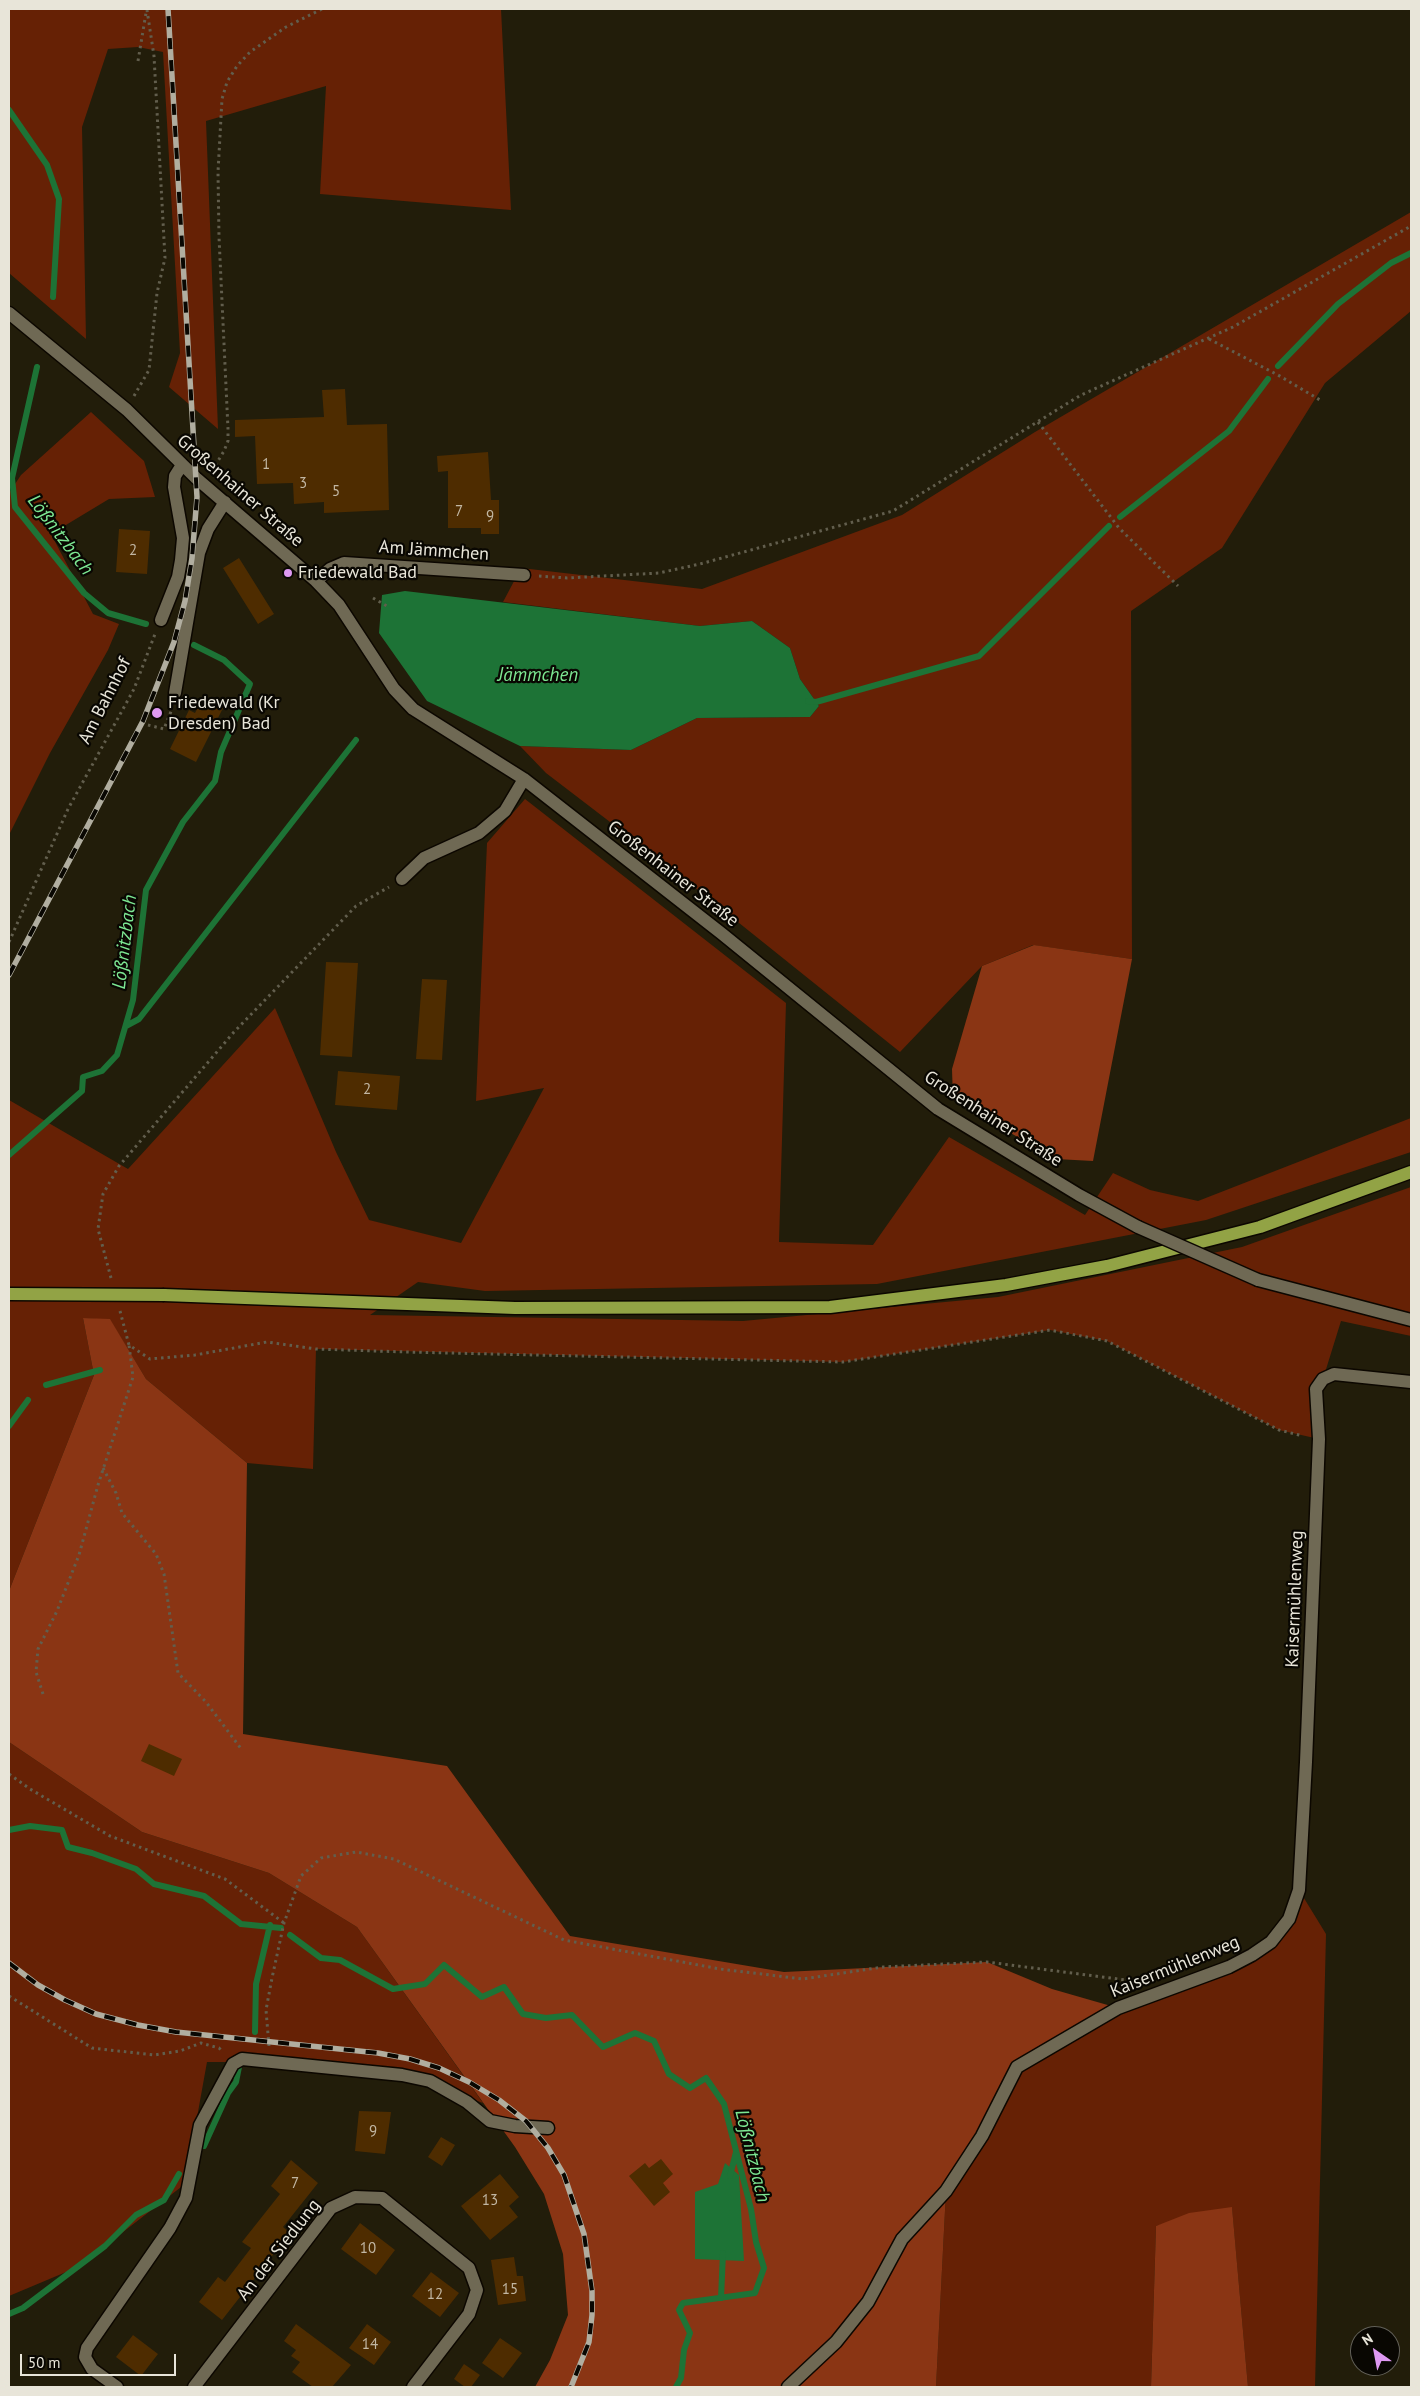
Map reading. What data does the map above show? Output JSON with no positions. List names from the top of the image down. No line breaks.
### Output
{"streets":{"street":["Großenhainer Straße","Am Jämmchen","Kaisermühlenweg","An der Siedlung"],"path":["Am Bahnhof"]},"crossings":[["Großenhainer Straße","Am Jämmchen"]],"water":["Lößnitzbach","Jämmchen"],"places":["Friedewald Bad","Friedewald (Kr Dresden) Bad"],"house_numbers":["1","3","5","7","9","2","2","9","7","13","10","15","12","14"],"scale_bar":"50 m","north":"top left"}
